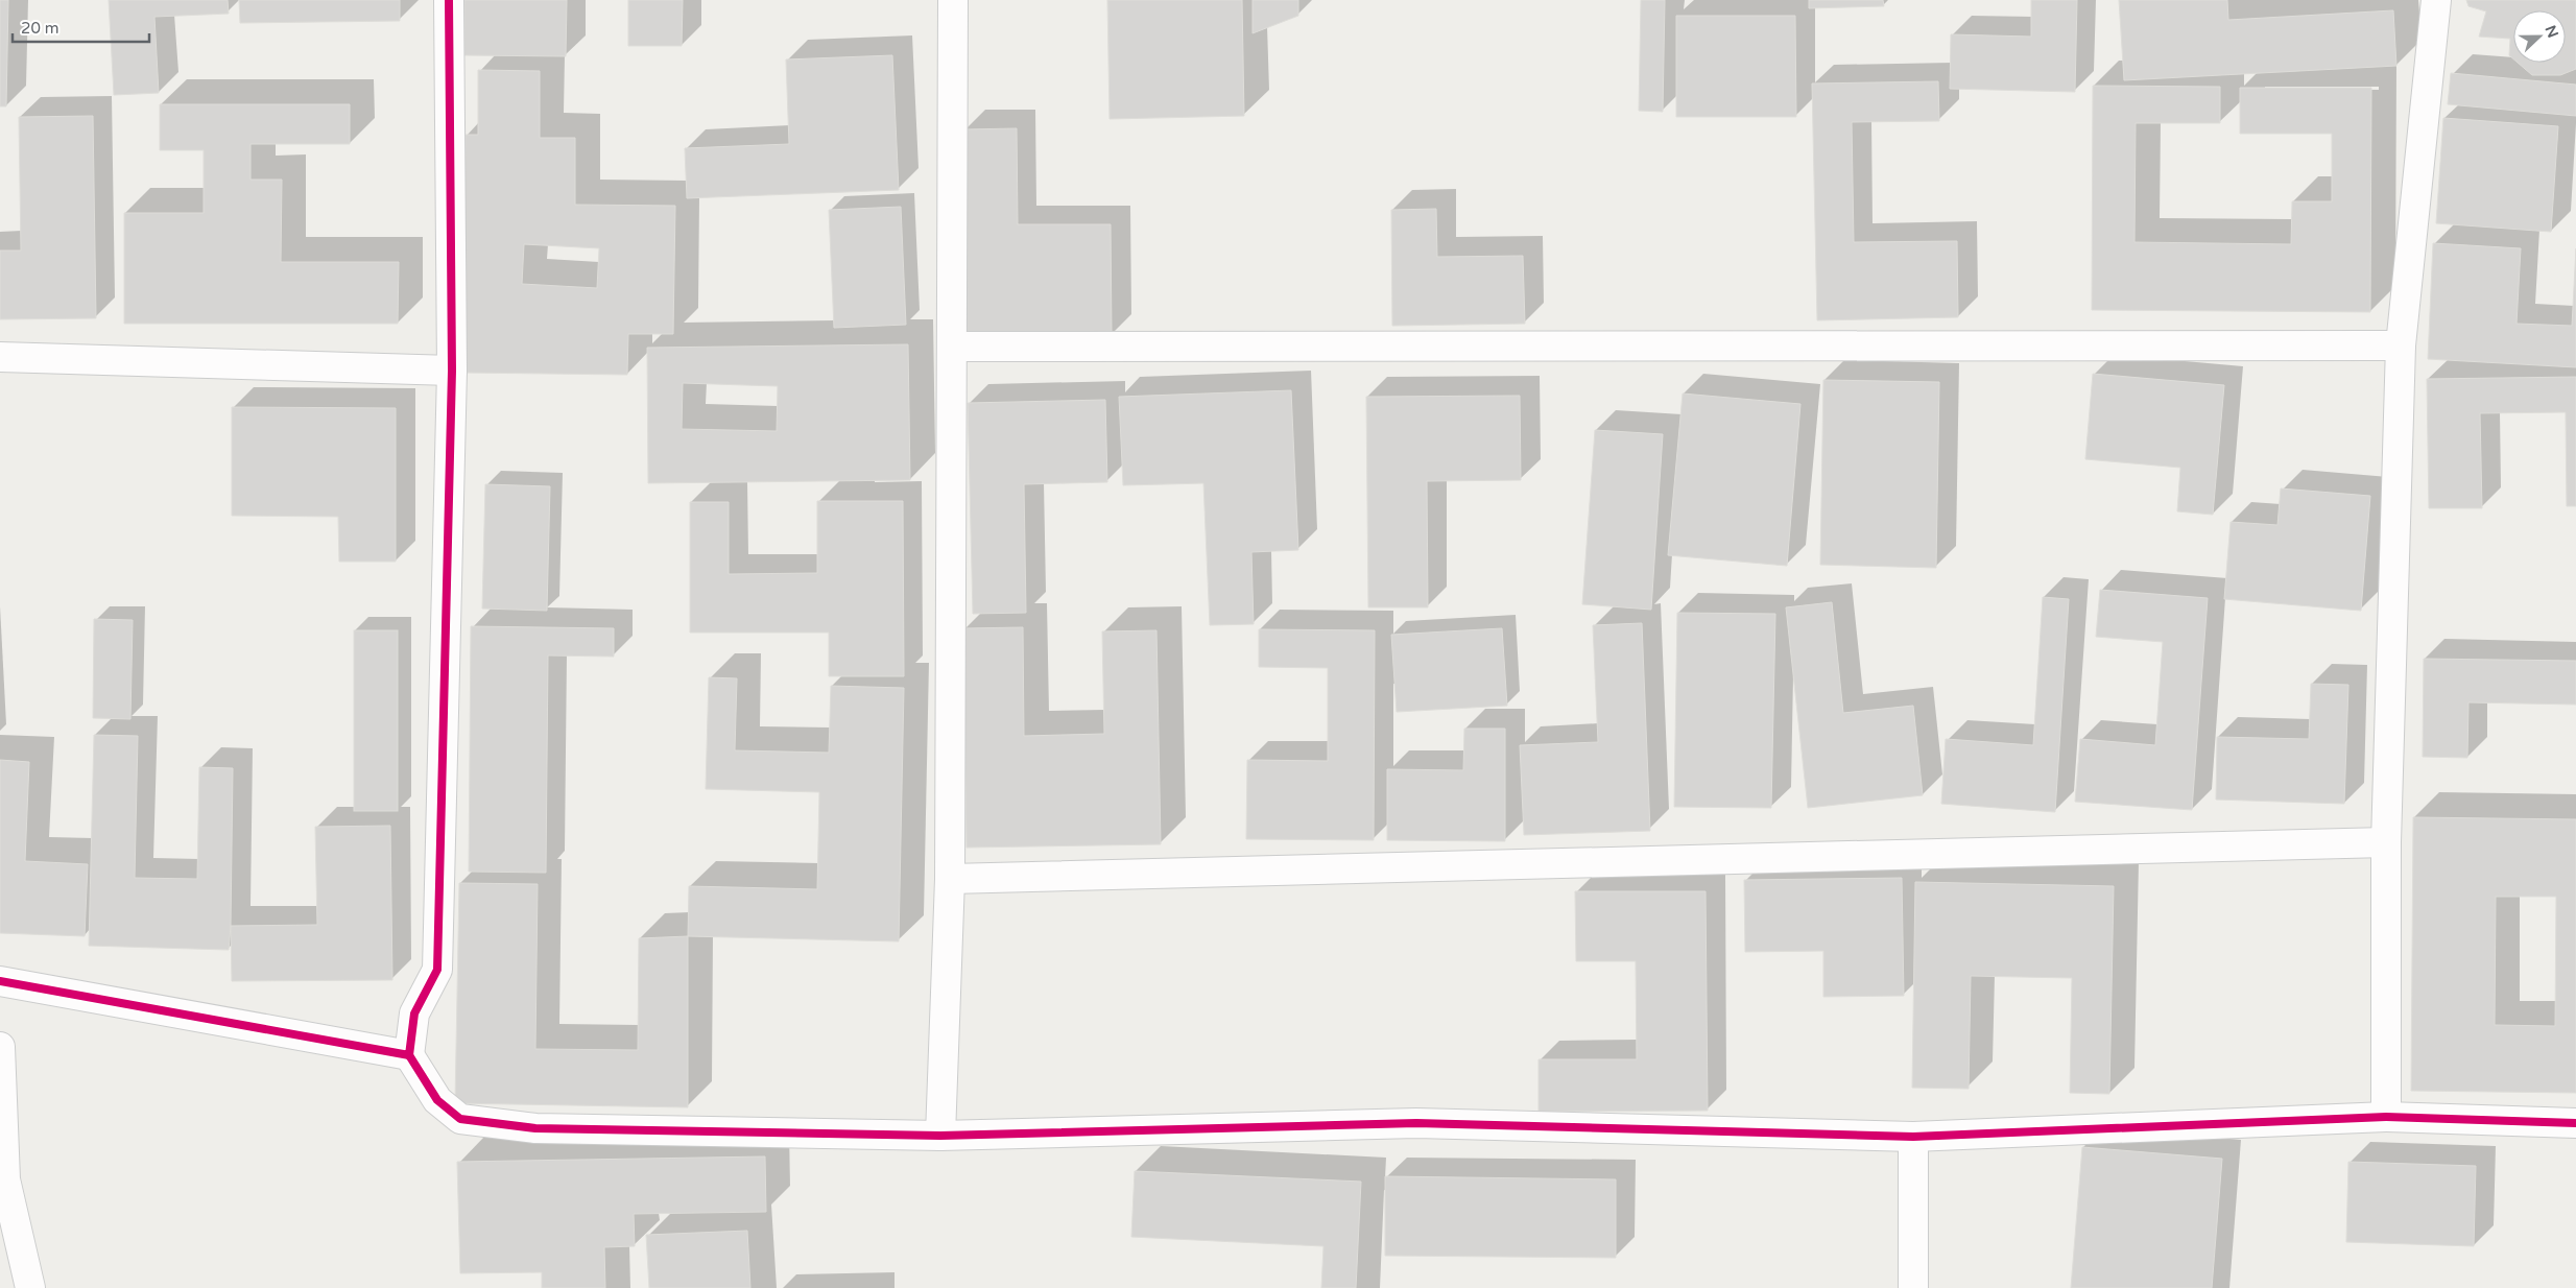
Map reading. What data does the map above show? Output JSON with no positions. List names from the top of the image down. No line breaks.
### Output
{"scale_bar":"20 m","north":"right"}
